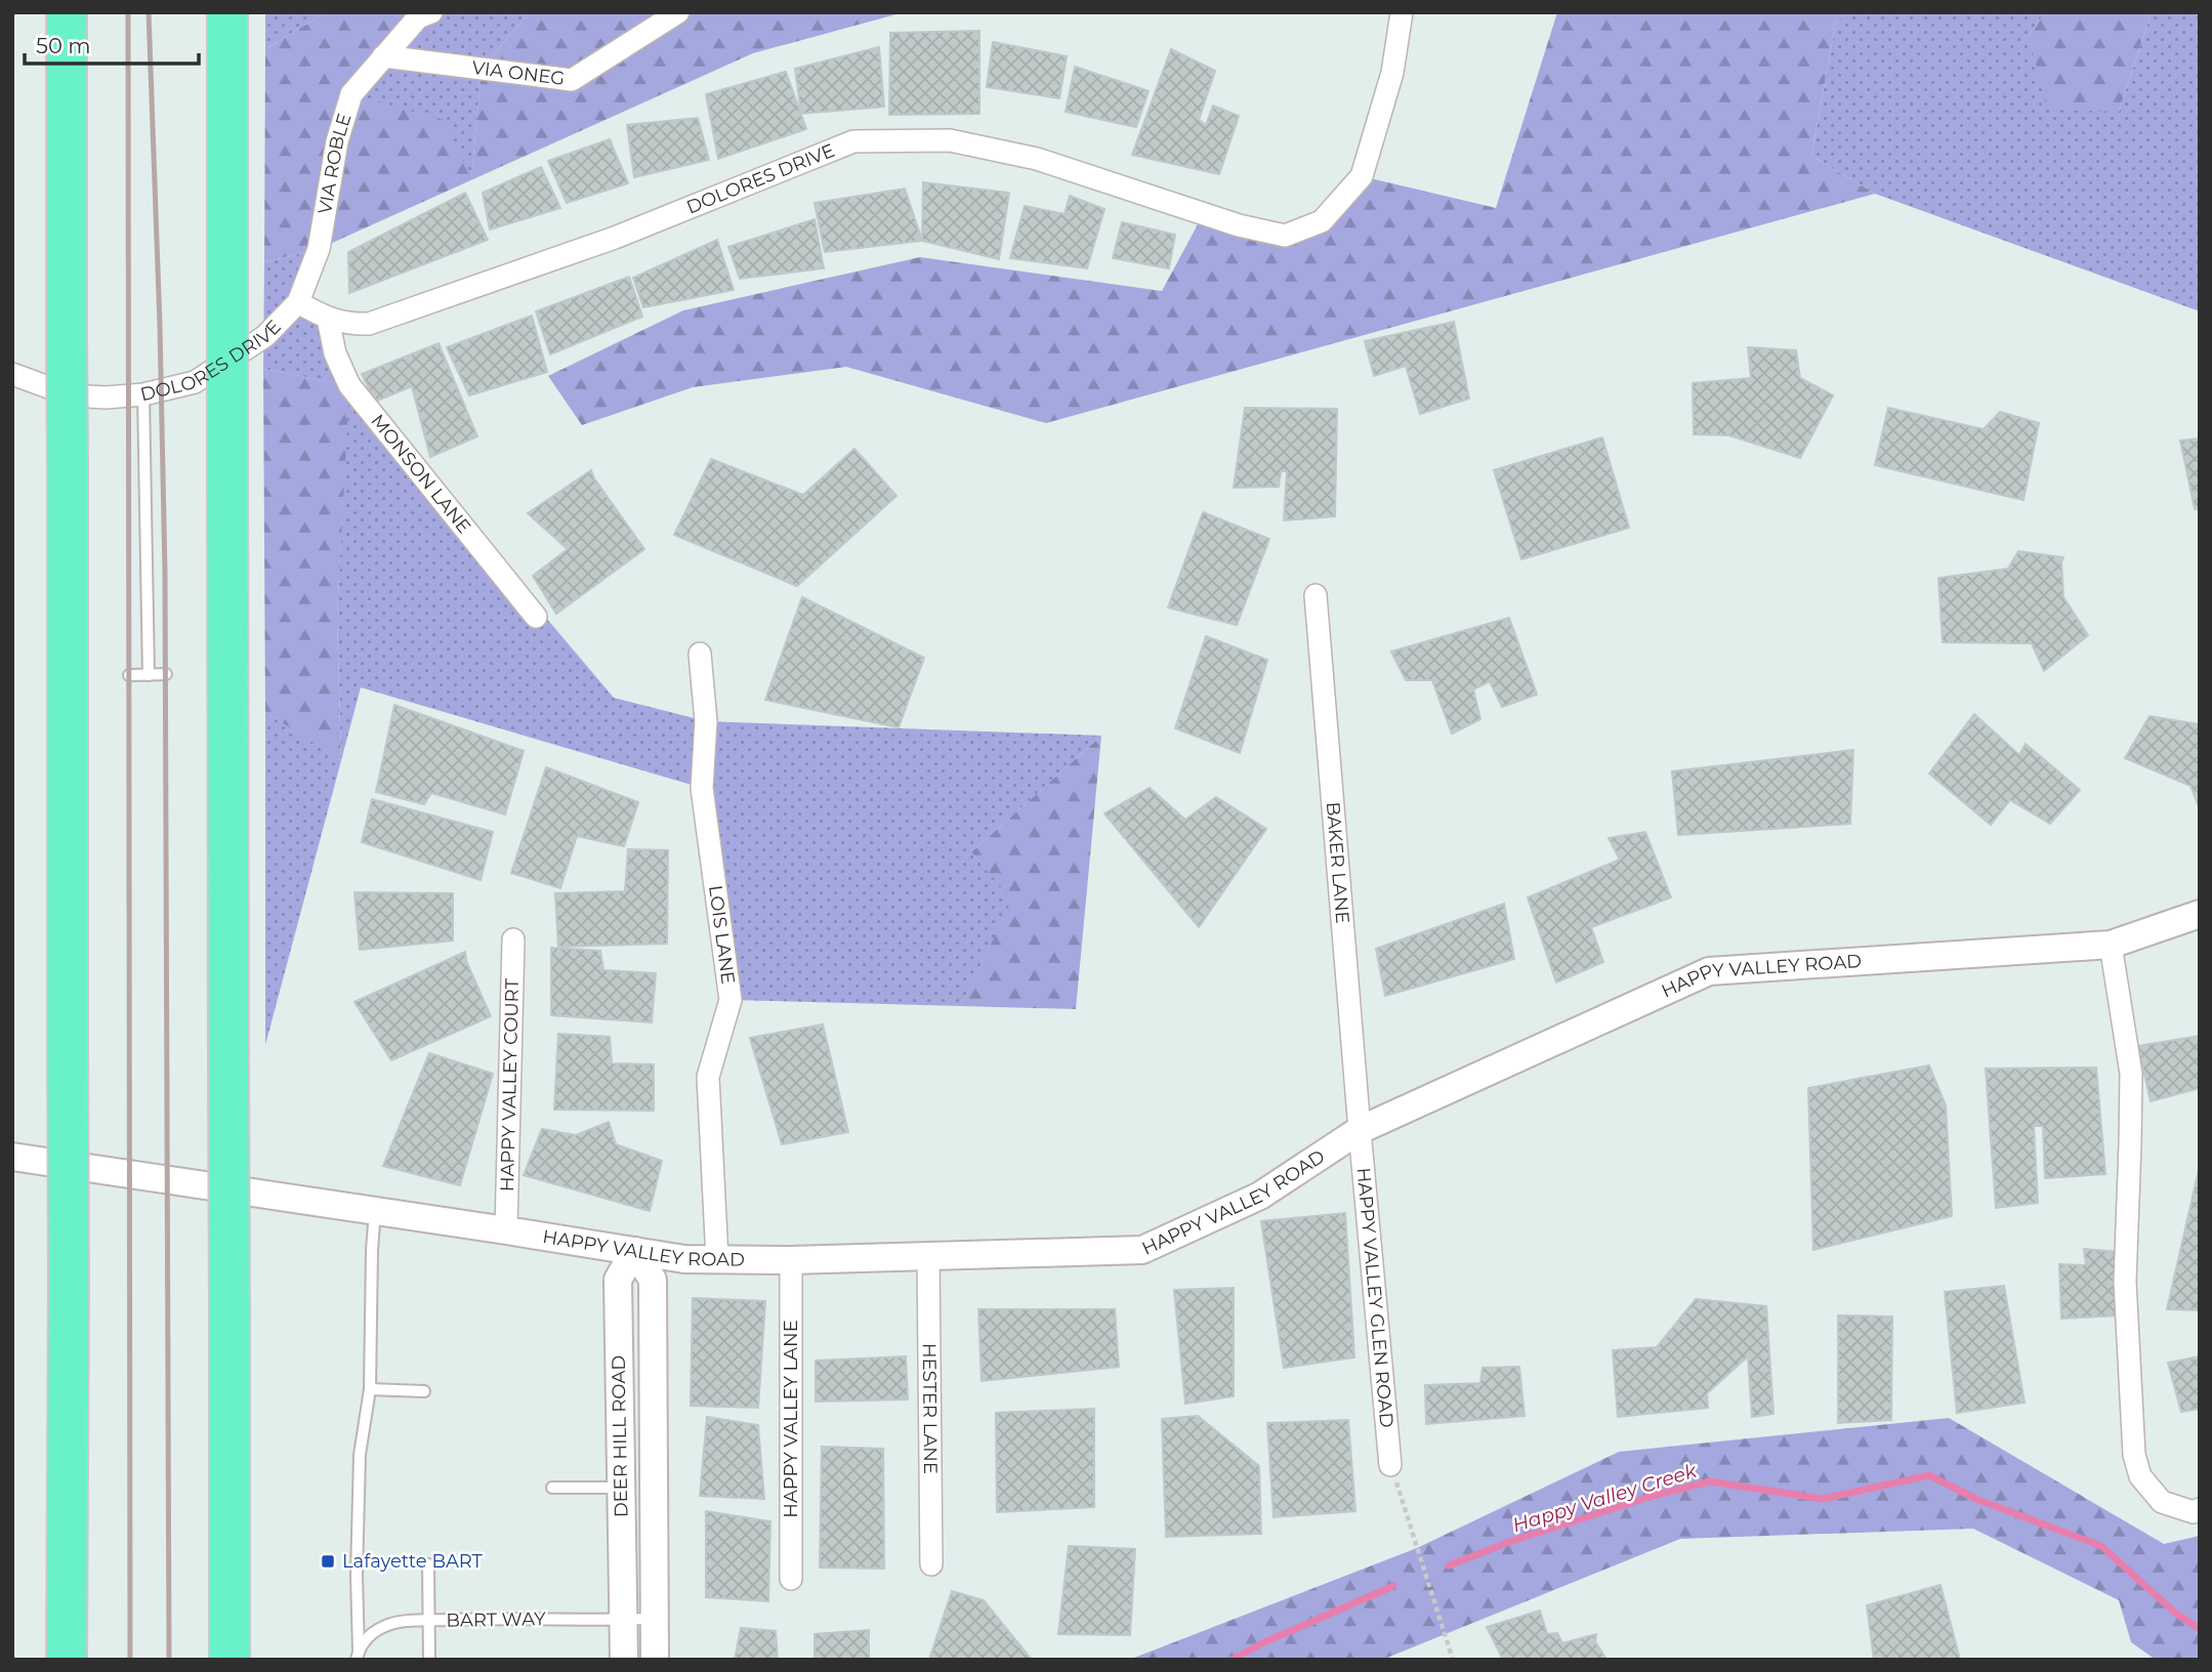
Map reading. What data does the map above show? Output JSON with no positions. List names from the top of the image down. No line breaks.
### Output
{"streets":{"street":["VIA ONEG","VIA ROBLE","DOLORES DRIVE","MONSON LANE","BAKER LANE","LOIS LANE","HAPPY VALLEY ROAD","HAPPY VALLEY COURT","HAPPY VALLEY GLEN ROAD","HESTER LANE","HAPPY VALLEY LANE","DEER HILL ROAD"],"lane":["BART WAY"]},"crossings":[["VIA ONEG","VIA ROBLE"],["VIA ROBLE","DOLORES DRIVE"],["DOLORES DRIVE","MONSON LANE"],["BAKER LANE","HAPPY VALLEY ROAD"],["BAKER LANE","HAPPY VALLEY GLEN ROAD"],["LOIS LANE","HAPPY VALLEY ROAD"],["HAPPY VALLEY ROAD","HAPPY VALLEY COURT"],["HAPPY VALLEY ROAD","HAPPY VALLEY GLEN ROAD"],["HAPPY VALLEY ROAD","HESTER LANE"],["HAPPY VALLEY ROAD","HAPPY VALLEY LANE"],["HAPPY VALLEY ROAD","DEER HILL ROAD"],["DEER HILL ROAD","BART WAY"]],"water":["Happy Valley Creek"],"places":{"transit":["Lafayette BART"]},"scale_bar":"50 m"}
